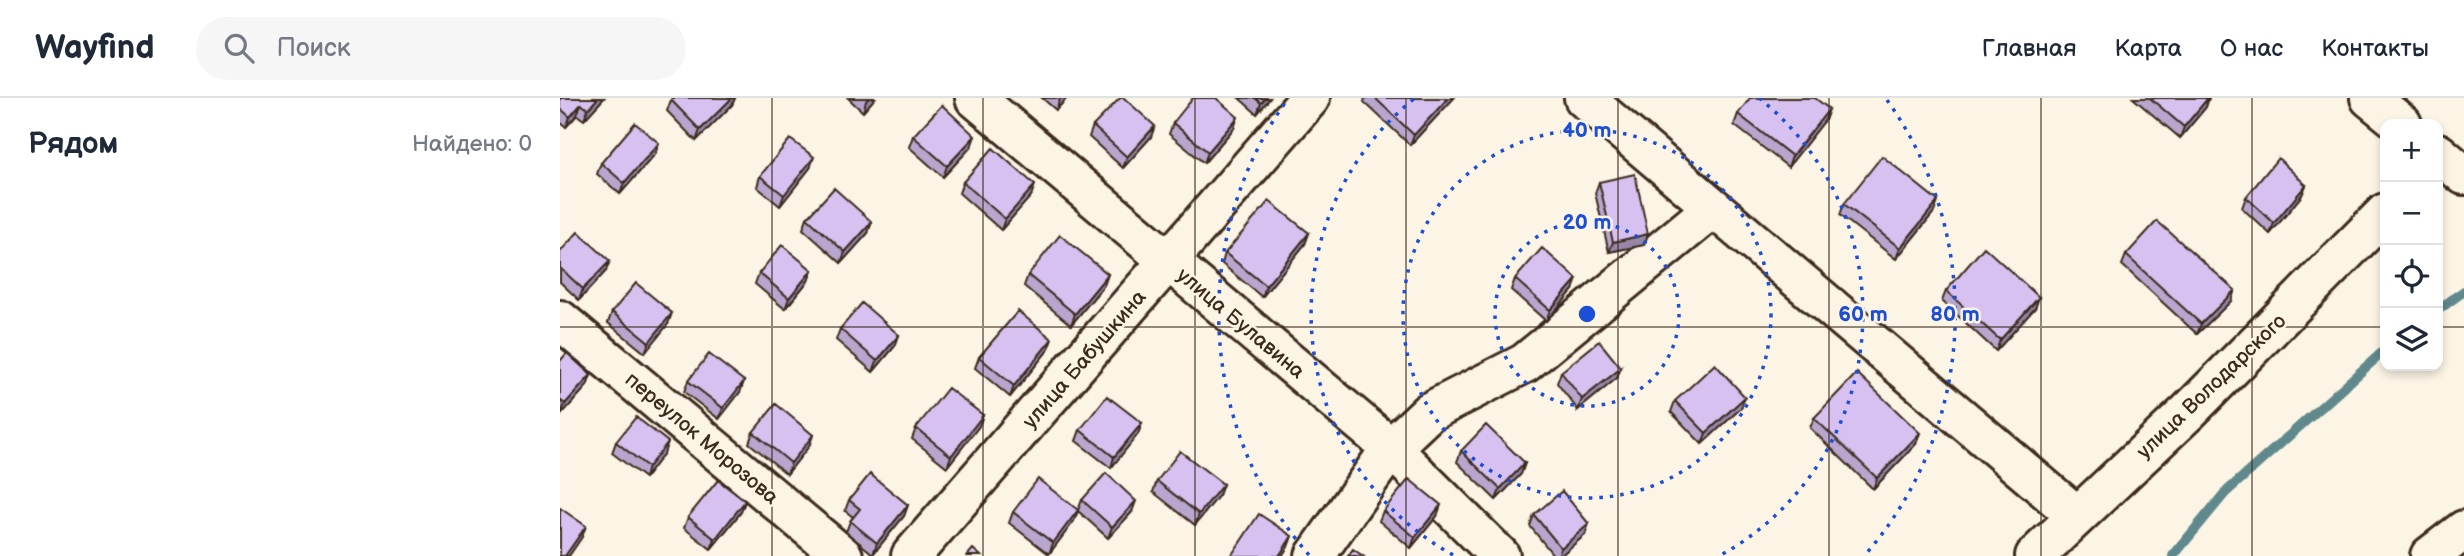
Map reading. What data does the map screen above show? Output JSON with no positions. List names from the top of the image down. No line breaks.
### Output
{"streets":{"street":["улица Булавина","улица Бабушкина","улица Володарского","переулок Морозова"]},"crossings":[["улица Булавина","улица Бабушкина"]],"page":{"header":"Wayfind","search":"Поиск","nav":["Главная","Карта","О нас","Контакты"],"heading":["Рядом","Найдено: 0"],"map_buttons":["+","−"]},"rings":["40 m","20 m","60 m","80 m"]}
